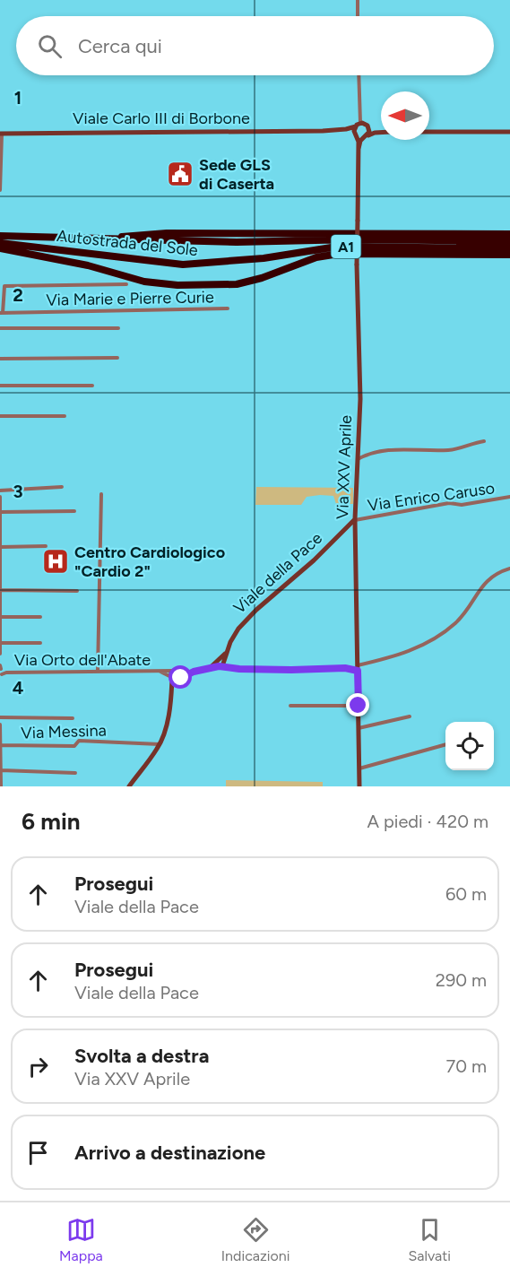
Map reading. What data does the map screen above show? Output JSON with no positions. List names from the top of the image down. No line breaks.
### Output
{"streets":{"highway":["Autostrada del Sole","A1"],"street":["Viale Carlo III di Borbone","Via Marie e Pierre Curie","Via XXV Aprile","Via Enrico Caruso","Viale della Pace","Via Orto dell'Abate","Via Messina"]},"crossings":[["Viale Carlo III di Borbone","Via XXV Aprile"],["Via XXV Aprile","Via Enrico Caruso"],["Via XXV Aprile","Viale della Pace"],["Via Enrico Caruso","Viale della Pace"]],"places":{"public building":["Sede GLS di Caserta"],"hospital":["Centro Cardiologico \"Cardio 2\""]},"north":"left","page":{"search":"Cerca qui","heading":["6 min","A piedi · 420 m"],"list":[["Prosegui","Viale della Pace","60 m"],["Prosegui","Viale della Pace","290 m"],["Svolta a destra","Via XXV Aprile","70 m"],"Arrivo a destinazione"],"nav":["Mappa","Indicazioni","Salvati"]},"grid":{"rows":["1","2","3","4"]}}
